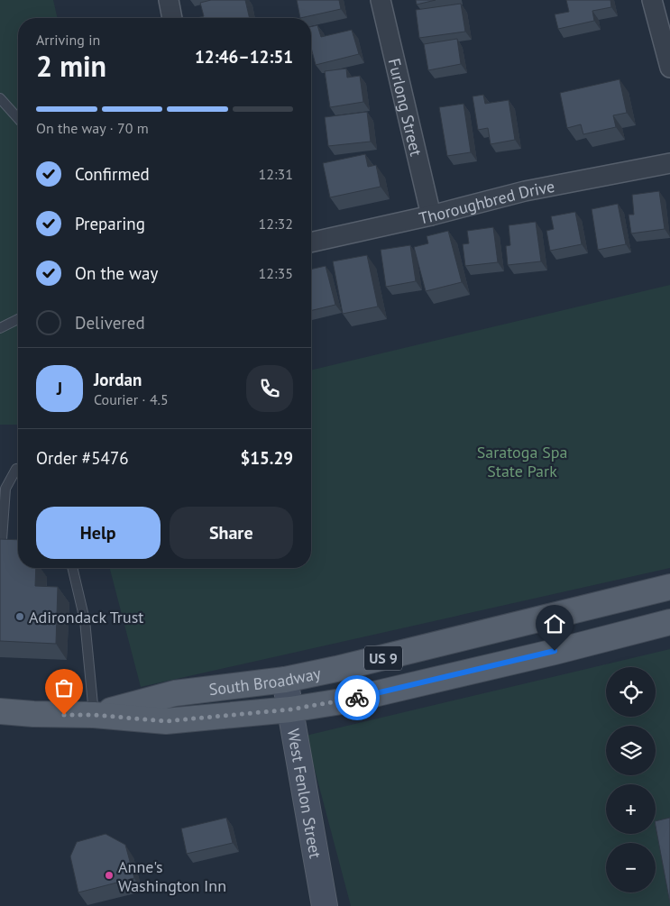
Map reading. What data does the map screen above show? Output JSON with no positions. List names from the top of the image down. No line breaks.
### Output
{"streets":{"main road":["US 9","South Broadway"],"street":["Furlong Street","Thoroughbred Drive","West Fenlon Street"]},"crossings":[["Furlong Street","Thoroughbred Drive"],["South Broadway","West Fenlon Street"]],"parks":["Saratoga Spa State Park"],"places":["Adirondack Trust","Anne's Washington Inn"],"page":{"heading":["2 min","Arriving in","12:46–12:51"],"panel":["Jordan","Courier · 4.5","Order #5476","$15.29"],"bar":"On the way · 70 m","list":[["Confirmed","12:31"],["Preparing","12:32"],["On the way","12:35"],"Delivered"],"round":"J","buttons":["Help","Share"],"map_buttons":["+","−"]}}
